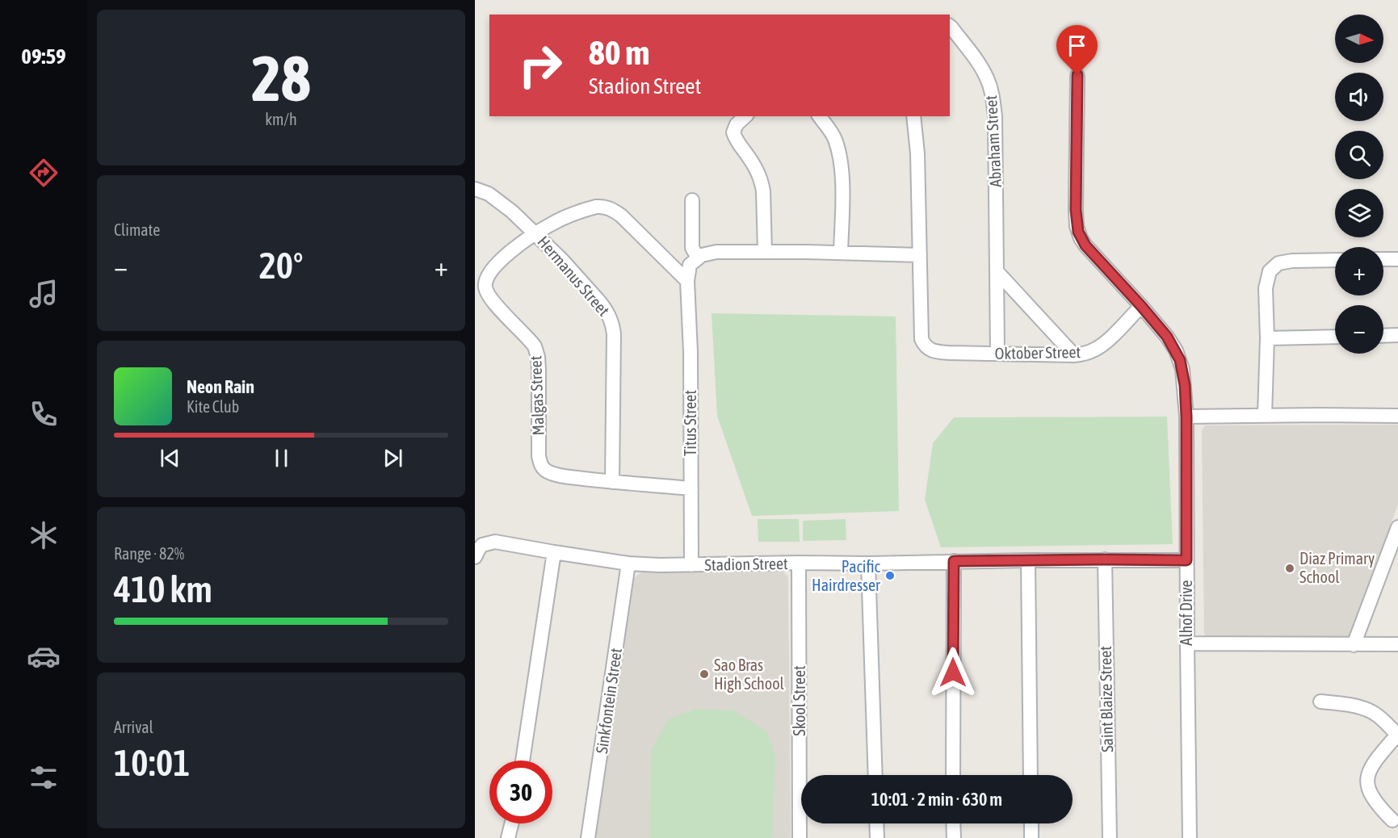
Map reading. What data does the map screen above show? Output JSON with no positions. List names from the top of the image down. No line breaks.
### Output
{"streets":{"street":["Abraham Street","Hermanus Street","Oktober Street","Malgas Street","Titus Street","Stadion Street","Alhof Drive","Saint Blaize Street","Sinkfontein Street","Skool Street"]},"crossings":[["Abraham Street","Oktober Street"],["Hermanus Street","Malgas Street"],["Oktober Street","Alhof Drive"],["Titus Street","Stadion Street"],["Stadion Street","Alhof Drive"],["Stadion Street","Saint Blaize Street"],["Stadion Street","Sinkfontein Street"],["Stadion Street","Skool Street"]],"places":["Diaz Primary School","Pacific Hairdresser","Sao Bras High School"],"north":"right","page":{"tabs":"09:59","tile":[["28","km/h"],"Climate",["Range · 82%","410 km"],["Arrival","10:01"]],"map_buttons":["+","−"],"turn":["80 m","Stadion Street"],"heat":["−","20°","+"],"song":["Neon Rain","Kite Club"],"limit":"30","trip":"10:01 · 2 min · 630 m"}}
